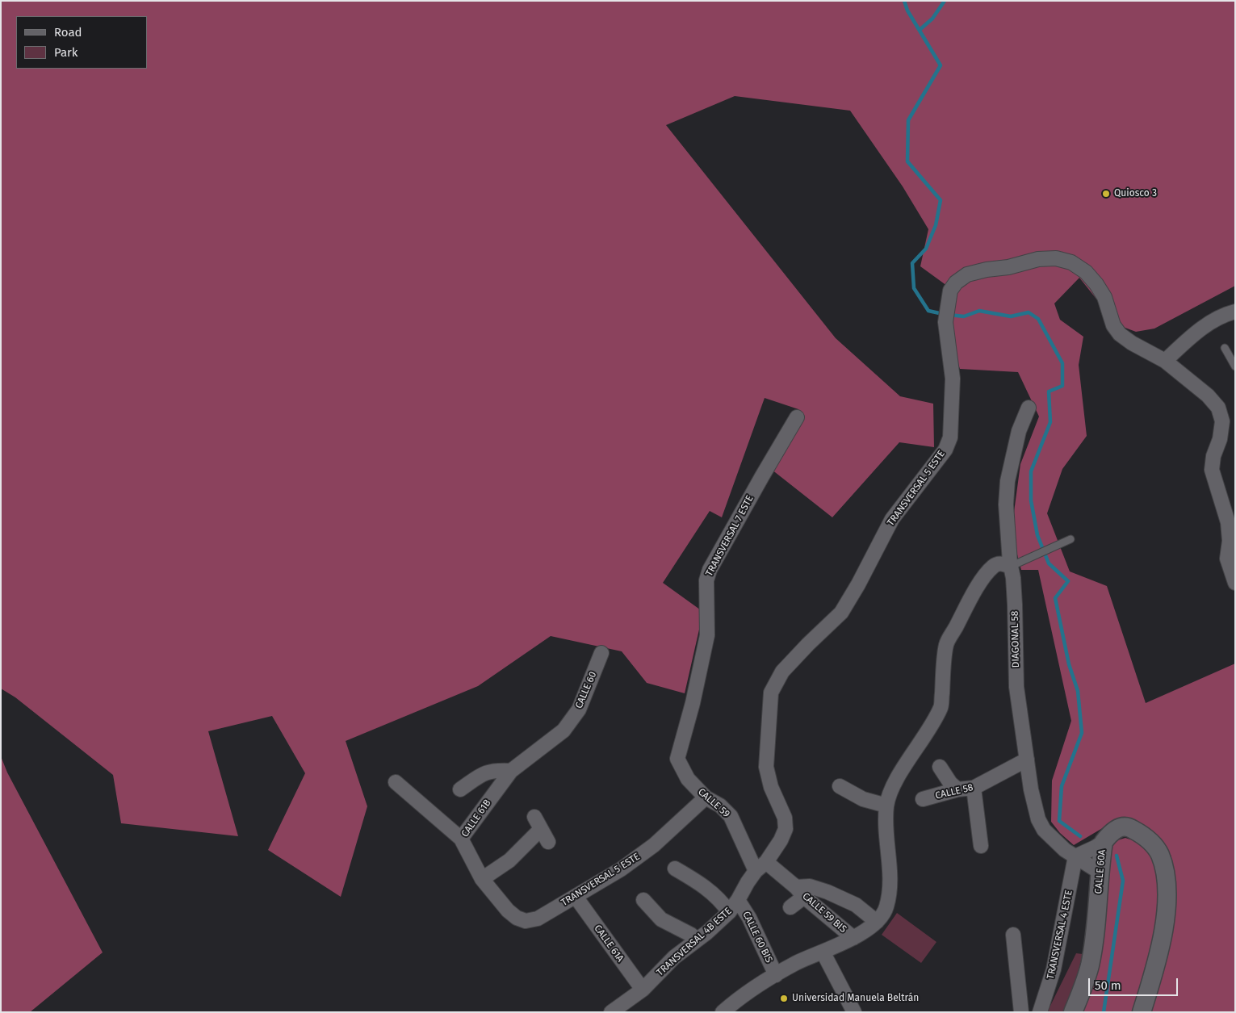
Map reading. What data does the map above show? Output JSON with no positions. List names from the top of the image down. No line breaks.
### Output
{"streets":{"street":["TRANSVERSAL 5 ESTE","TRANSVERSAL 7 ESTE","DIAGONAL 58","CALLE 60","CALLE 58","CALLE 59","CALLE 61B","CALLE 60A","CALLE 59 BIS","TRANSVERSAL 4 ESTE","CALLE 60 BIS","TRANSVERSAL 4B ESTE","CALLE 61A"]},"crossings":[["TRANSVERSAL 5 ESTE","CALLE 59"],["TRANSVERSAL 5 ESTE","CALLE 61B"],["TRANSVERSAL 5 ESTE","TRANSVERSAL 4B ESTE"],["TRANSVERSAL 5 ESTE","CALLE 61A"],["TRANSVERSAL 7 ESTE","CALLE 59"],["DIAGONAL 58","CALLE 58"],["DIAGONAL 58","CALLE 60A"],["DIAGONAL 58","TRANSVERSAL 4 ESTE"],["CALLE 60","CALLE 61B"],["CALLE 59","CALLE 59 BIS"],["CALLE 59","TRANSVERSAL 4B ESTE"],["CALLE 60 BIS","TRANSVERSAL 4B ESTE"],["TRANSVERSAL 4B ESTE","CALLE 61A"]],"places":["Quiosco 3","Universidad Manuela Beltrán"],"legend":["Road","Park"],"scale_bar":"50 m"}
